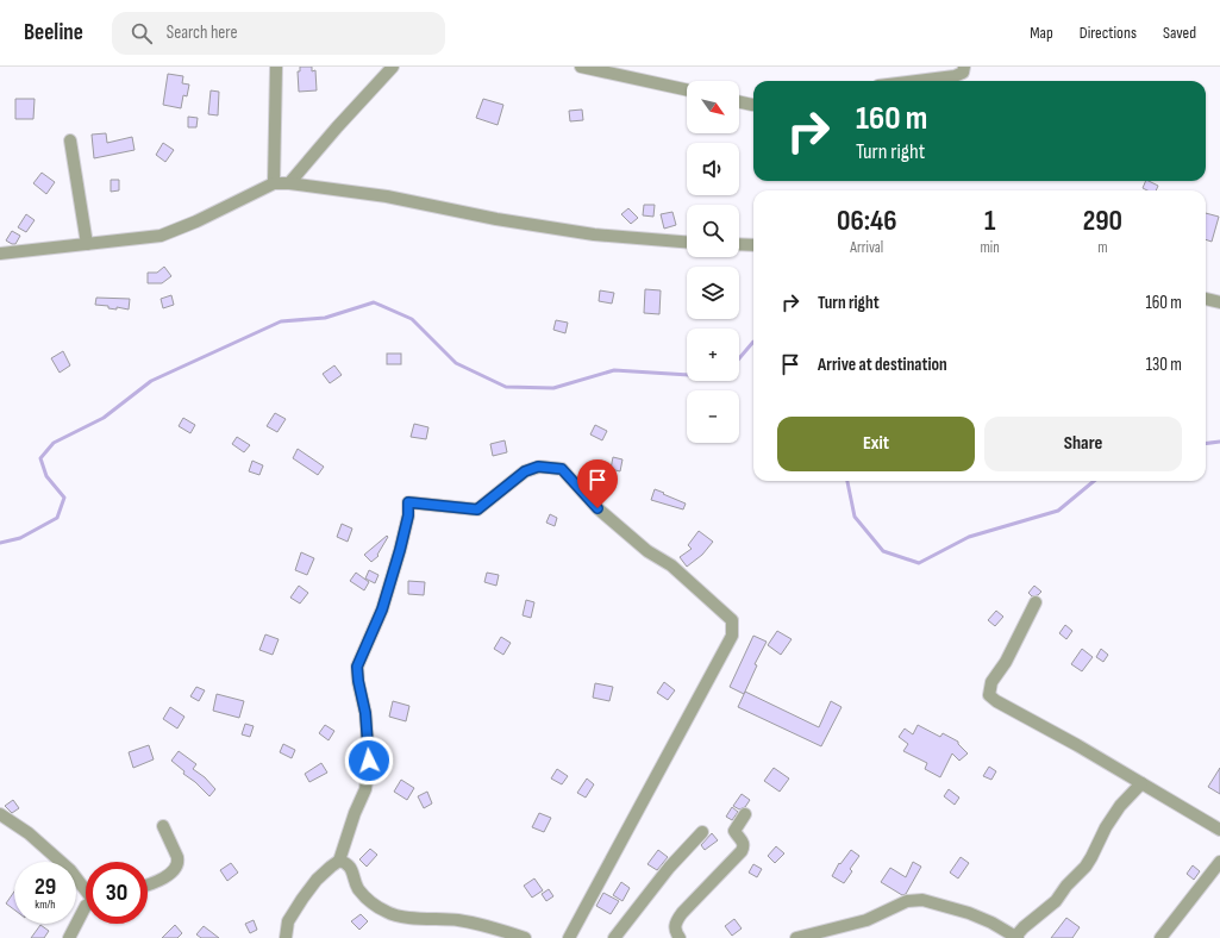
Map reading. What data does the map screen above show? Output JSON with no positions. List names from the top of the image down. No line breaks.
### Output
{"north":"bottom right","page":{"header":"Beeline","search":"Search here","nav":["Map","Directions","Saved"],"map_buttons":["+","−"],"turn":["160 m","Turn right"],"eta":["06:46","Arrival","1","min","290","m"],"list":[{"name":"Turn right","value":"160 m"},{"name":"Arrive at destination","value":"130 m"}],"buttons":["Exit","Share"],"speed":"29 km/h","limit":"30"}}
